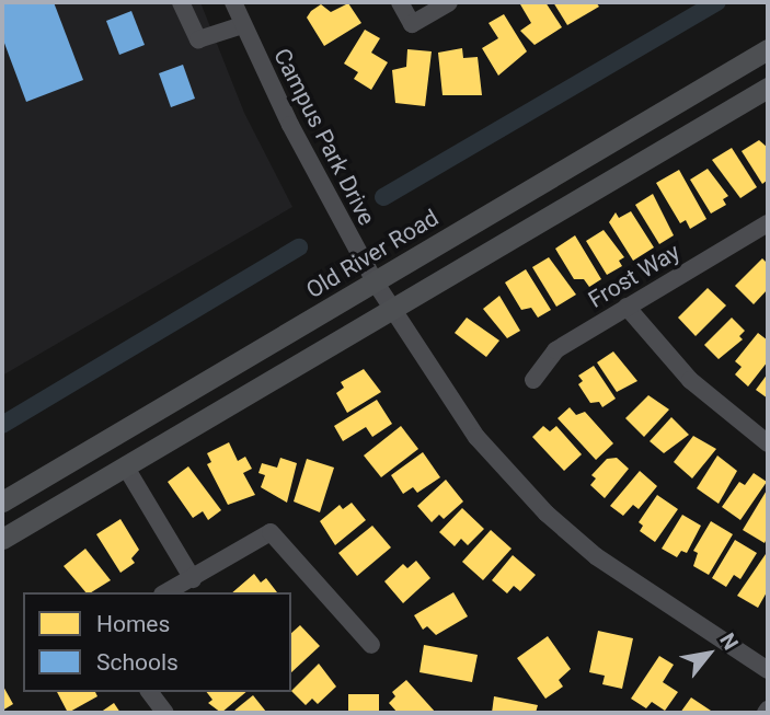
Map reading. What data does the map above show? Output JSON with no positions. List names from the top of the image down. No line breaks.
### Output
{"streets":{"main road":["Old River Road"],"street":["Campus Park Drive","Frost Way"]},"crossings":[["Campus Park Drive","Old River Road"]],"legend":["Homes","Schools"],"north":"top right"}
